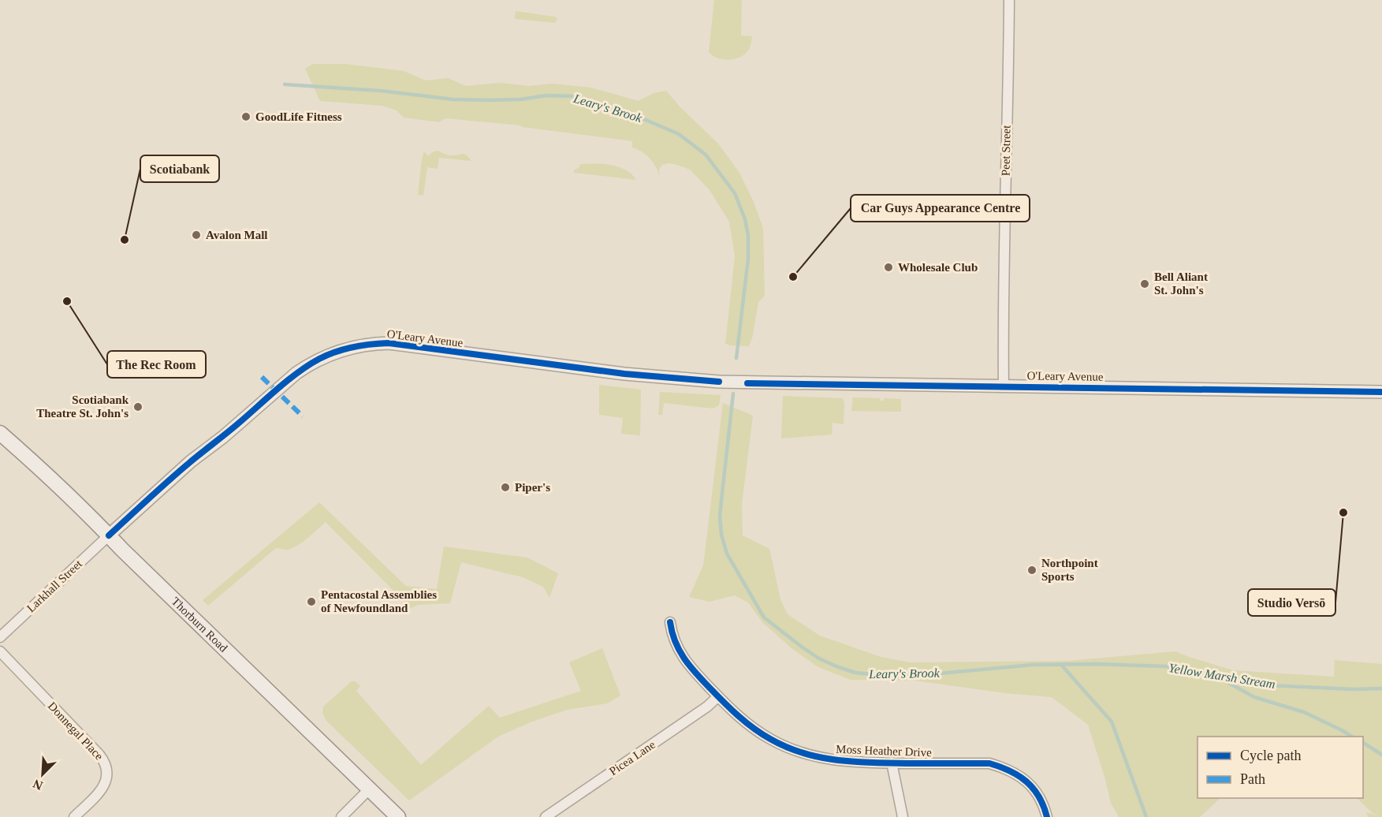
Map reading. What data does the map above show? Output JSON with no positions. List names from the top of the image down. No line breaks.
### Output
{"streets":{"main road":["Thorburn Road"],"street":["Peet Street","O'Leary Avenue","Larkhall Street","Donnegal Place","Moss Heather Drive","Picea Lane"]},"crossings":[["Peet Street","O'Leary Avenue"],["O'Leary Avenue","Larkhall Street"],["O'Leary Avenue","Thorburn Road"],["Larkhall Street","Thorburn Road"],["Moss Heather Drive","Picea Lane"]],"water":["Leary's Brook","Yellow Marsh Stream"],"places":["GoodLife Fitness","Avalon Mall","Scotiabank","Wholesale Club","Car Guys Appearance Centre","Bell Aliant St. John's","The Rec Room","Scotiabank Theatre St. John's","Piper's","Studio Versō","Northpoint Sports","Pentacostal Assemblies of Newfoundland"],"legend":["Cycle path","Path"],"north":"bottom left"}
